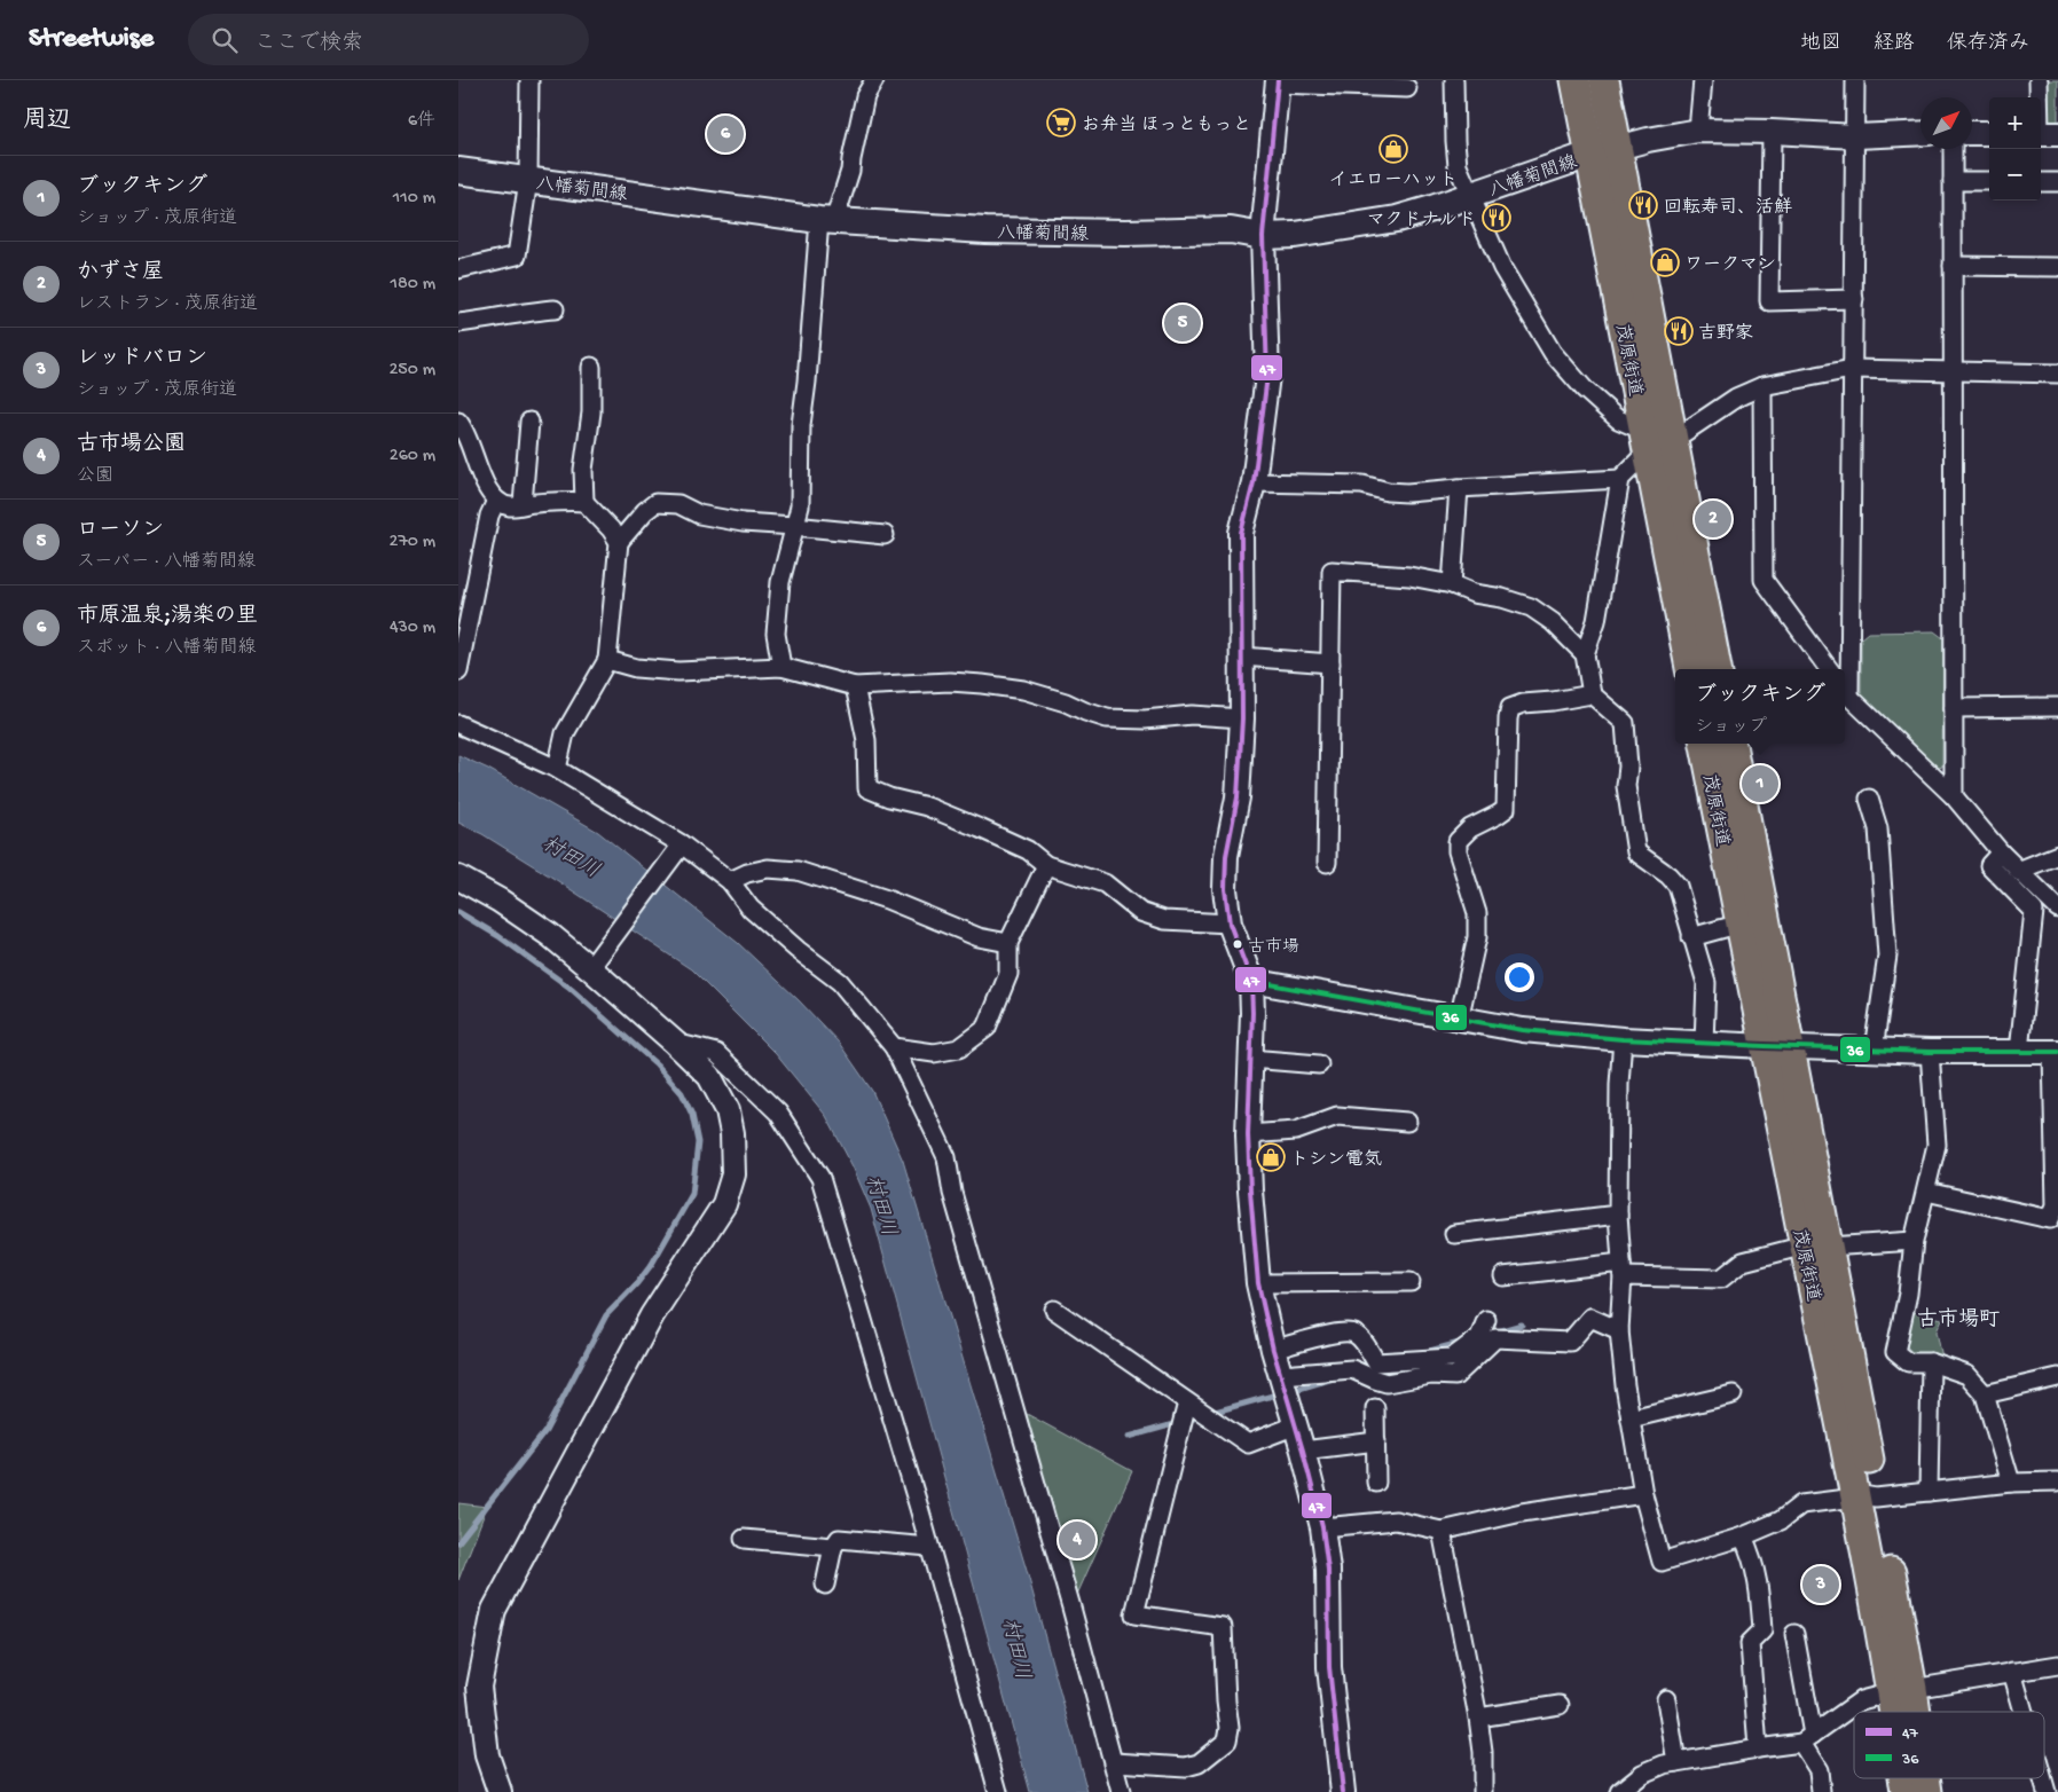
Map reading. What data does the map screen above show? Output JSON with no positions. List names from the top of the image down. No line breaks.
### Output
{"streets":{"main road":["八幡菊間線","茂原街道"]},"crossings":[["八幡菊間線","茂原街道"]],"districts":["古市場町"],"water":["村田川"],"places":{"supermarket":["お弁当 ほっともっと"],"shop":["イエローハット","ワークマン","トシン電気"],"restaurant":["回転寿司、活鮮","マクドナルド","吉野家"],"other":["古市場"]},"lines":["transit line 47","transit line 36"],"legend":["47","36"],"north":"top right","page":{"header":"Streetwise","search":"ここで検索","nav":["地図","経路","保存済み"],"heading":["周辺","6件"],"map_buttons":["+","−"],"pins":["6","5","2","1","4","3"],"list":[{"mark":"1","name":"ブックキング","note":"ショップ · 茂原街道","value":"110 m"},{"mark":"2","name":"かずさ屋","note":"レストラン · 茂原街道","value":"180 m"},{"mark":"3","name":"レッドバロン","note":"ショップ · 茂原街道","value":"250 m"},{"mark":"4","name":"古市場公園","note":"公園","value":"260 m"},{"mark":"5","name":"ローソン","note":"スーパー · 八幡菊間線","value":"270 m"},{"mark":"6","name":"市原温泉;湯楽の里","note":"スポット · 八幡菊間線","value":"430 m"}],"popup":["ブックキング","ショップ"]}}
